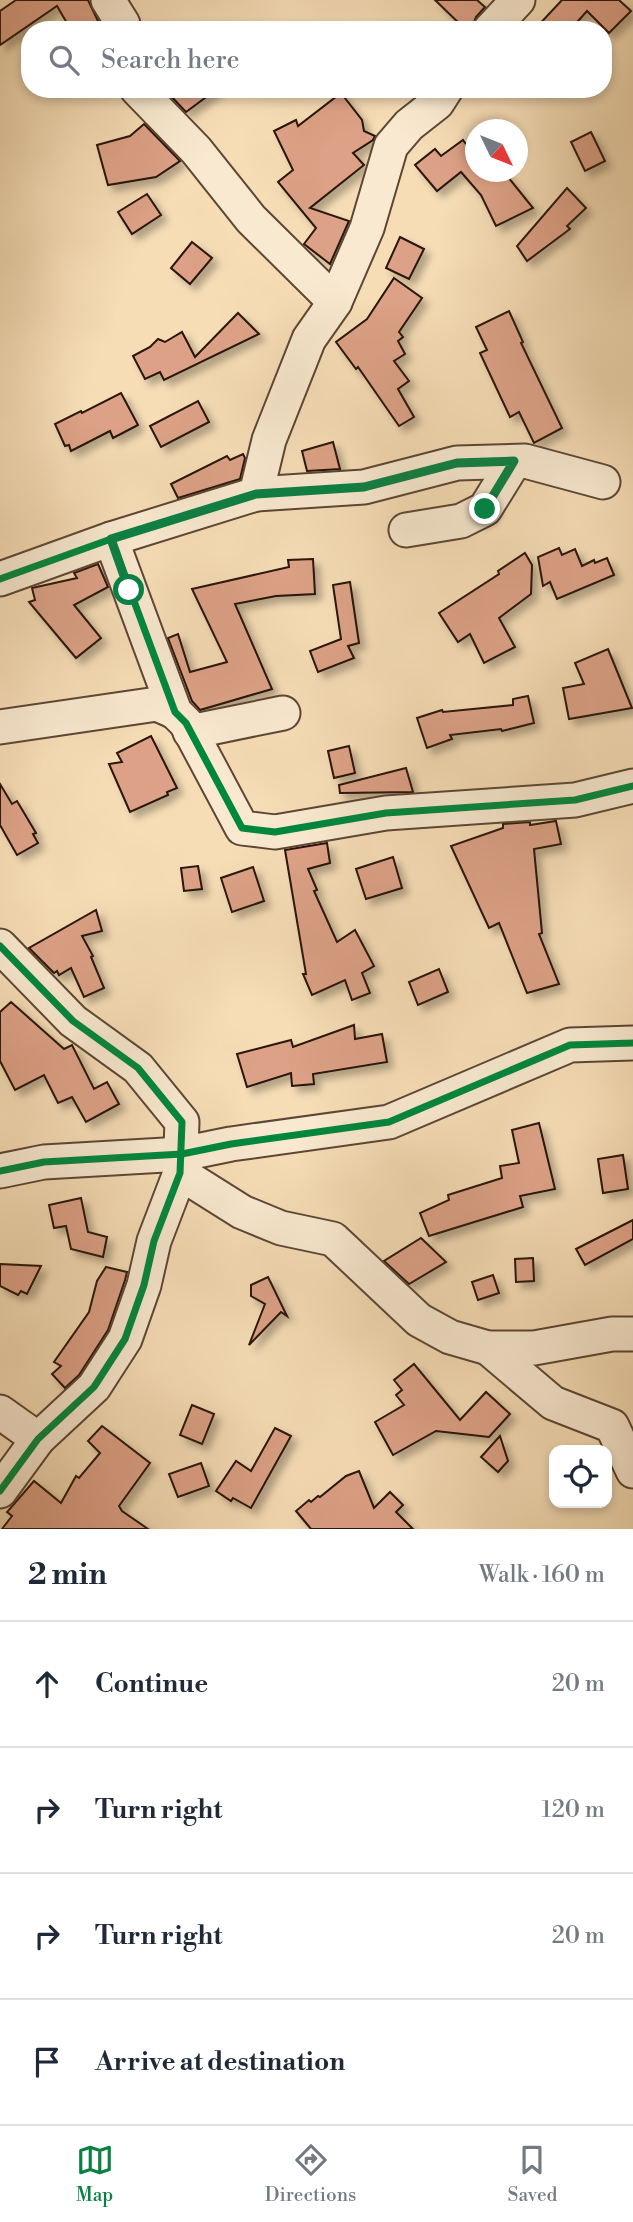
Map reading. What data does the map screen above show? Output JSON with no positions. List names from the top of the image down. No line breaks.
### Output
{"north":"bottom right","page":{"search":"Search here","heading":["2 min","Walk · 160 m"],"list":[["Continue","20 m"],["Turn right","120 m"],["Turn right","20 m"],"Arrive at destination"],"nav":["Map","Directions","Saved"]}}
